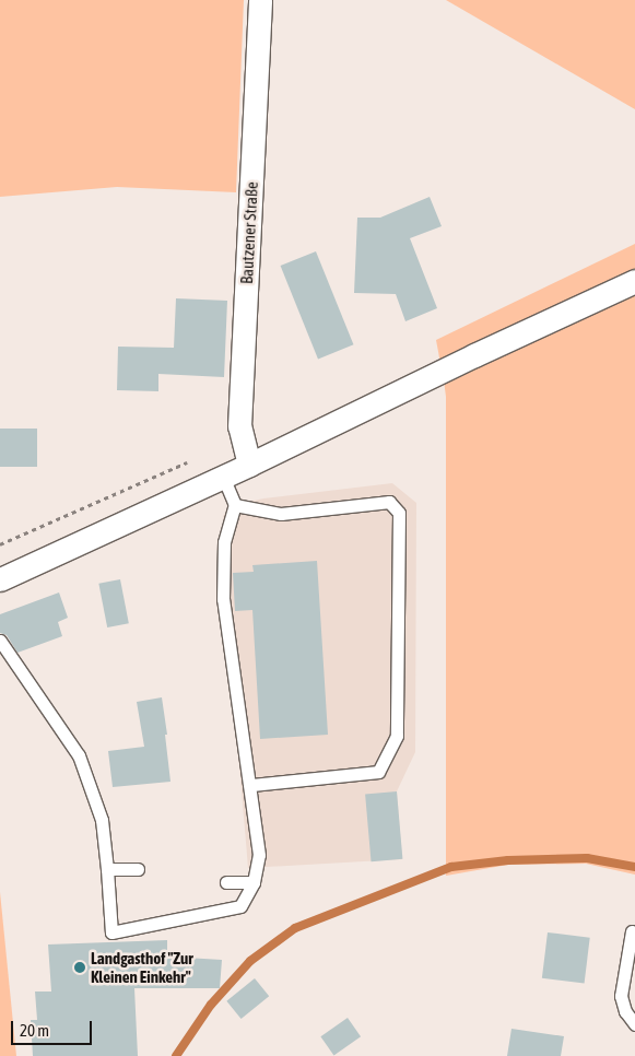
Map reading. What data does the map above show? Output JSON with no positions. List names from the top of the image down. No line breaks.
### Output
{"streets":{"street":["Bautzener Straße"]},"places":["Landgasthof \"Zur Kleinen Einkehr\""],"scale_bar":"20 m"}
